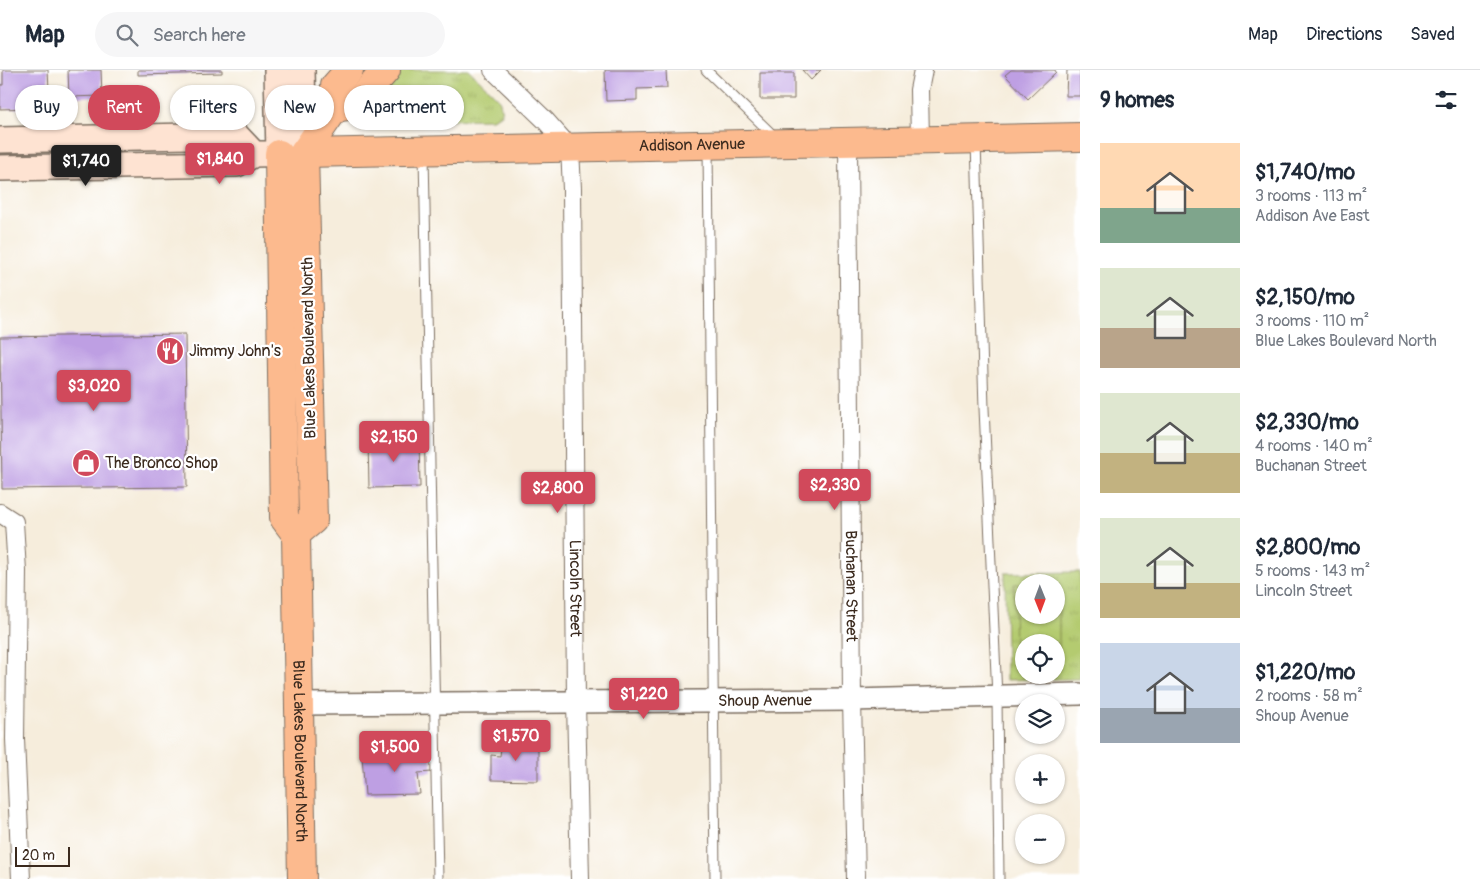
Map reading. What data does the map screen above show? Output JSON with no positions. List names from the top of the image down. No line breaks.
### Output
{"streets":{"main road":["Addison Avenue","Blue Lakes Boulevard North"],"street":["Buchanan Street","Lincoln Street","Shoup Avenue"]},"crossings":[["Addison Avenue","Blue Lakes Boulevard North"],["Addison Avenue","Buchanan Street"],["Addison Avenue","Lincoln Street"],["Blue Lakes Boulevard North","Shoup Avenue"],["Buchanan Street","Shoup Avenue"],["Lincoln Street","Shoup Avenue"]],"places":{"restaurant":["Jimmy John's"],"shop":["The Bronco Shop"]},"scale_bar":"20 m","north":"bottom","page":{"header":"Map","search":"Search here","nav":["Map","Directions","Saved"],"heading":"9 homes","chip":["Buy","Rent","Filters","New","Apartment"],"list":[{"name":"$1,740/mo","note":"3 rooms · 113 m² · Addison Ave East"},{"name":"$2,150/mo","note":"3 rooms · 110 m² · Blue Lakes Boulevard North"},{"name":"$2,330/mo","note":"4 rooms · 140 m² · Buchanan Street"},{"name":"$2,800/mo","note":"5 rooms · 143 m² · Lincoln Street"},{"name":"$1,220/mo","note":"2 rooms · 58 m² · Shoup Avenue"}],"price":["$1,840","$1,740","$3,020","$2,150","$2,330","$2,800","$1,220","$1,570","$1,500"],"map_buttons":["+","−"],"scale":"20 m"}}
